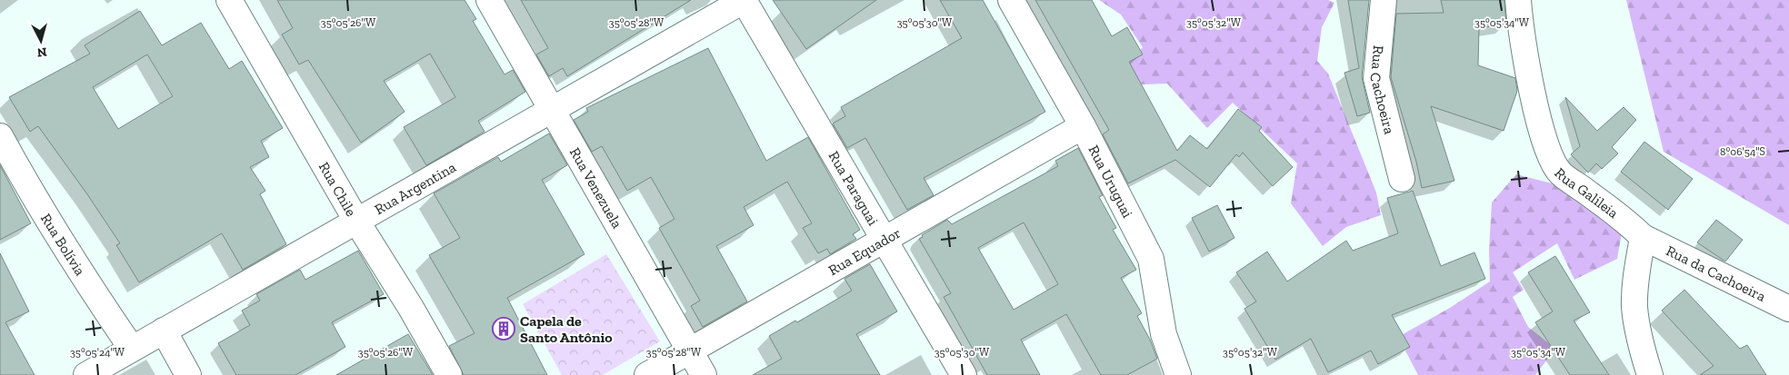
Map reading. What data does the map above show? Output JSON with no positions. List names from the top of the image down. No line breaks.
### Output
{"streets":{"street":["Rua Cachoeira","Rua Uruguai","Rua Argentina","Rua Venezuela","Rua Paraguai","Rua Chile","Rua Galileia","Rua Bolívia","Rua Equador","Rua da Cachoeira"]},"crossings":[["Rua Uruguai","Rua Equador"],["Rua Argentina","Rua Venezuela"],["Rua Argentina","Rua Paraguai"],["Rua Argentina","Rua Chile"],["Rua Argentina","Rua Bolívia"],["Rua Venezuela","Rua Equador"],["Rua Paraguai","Rua Equador"],["Rua Galileia","Rua da Cachoeira"]],"places":{"building":["Capela de Santo Antônio"]},"north":"bottom","coordinates":["35°05'26\"W","35°05'28\"W","35°05'30\"W","35°05'32\"W","35°05'34\"W","8°06'54\"S","35°05'24\"W"]}
